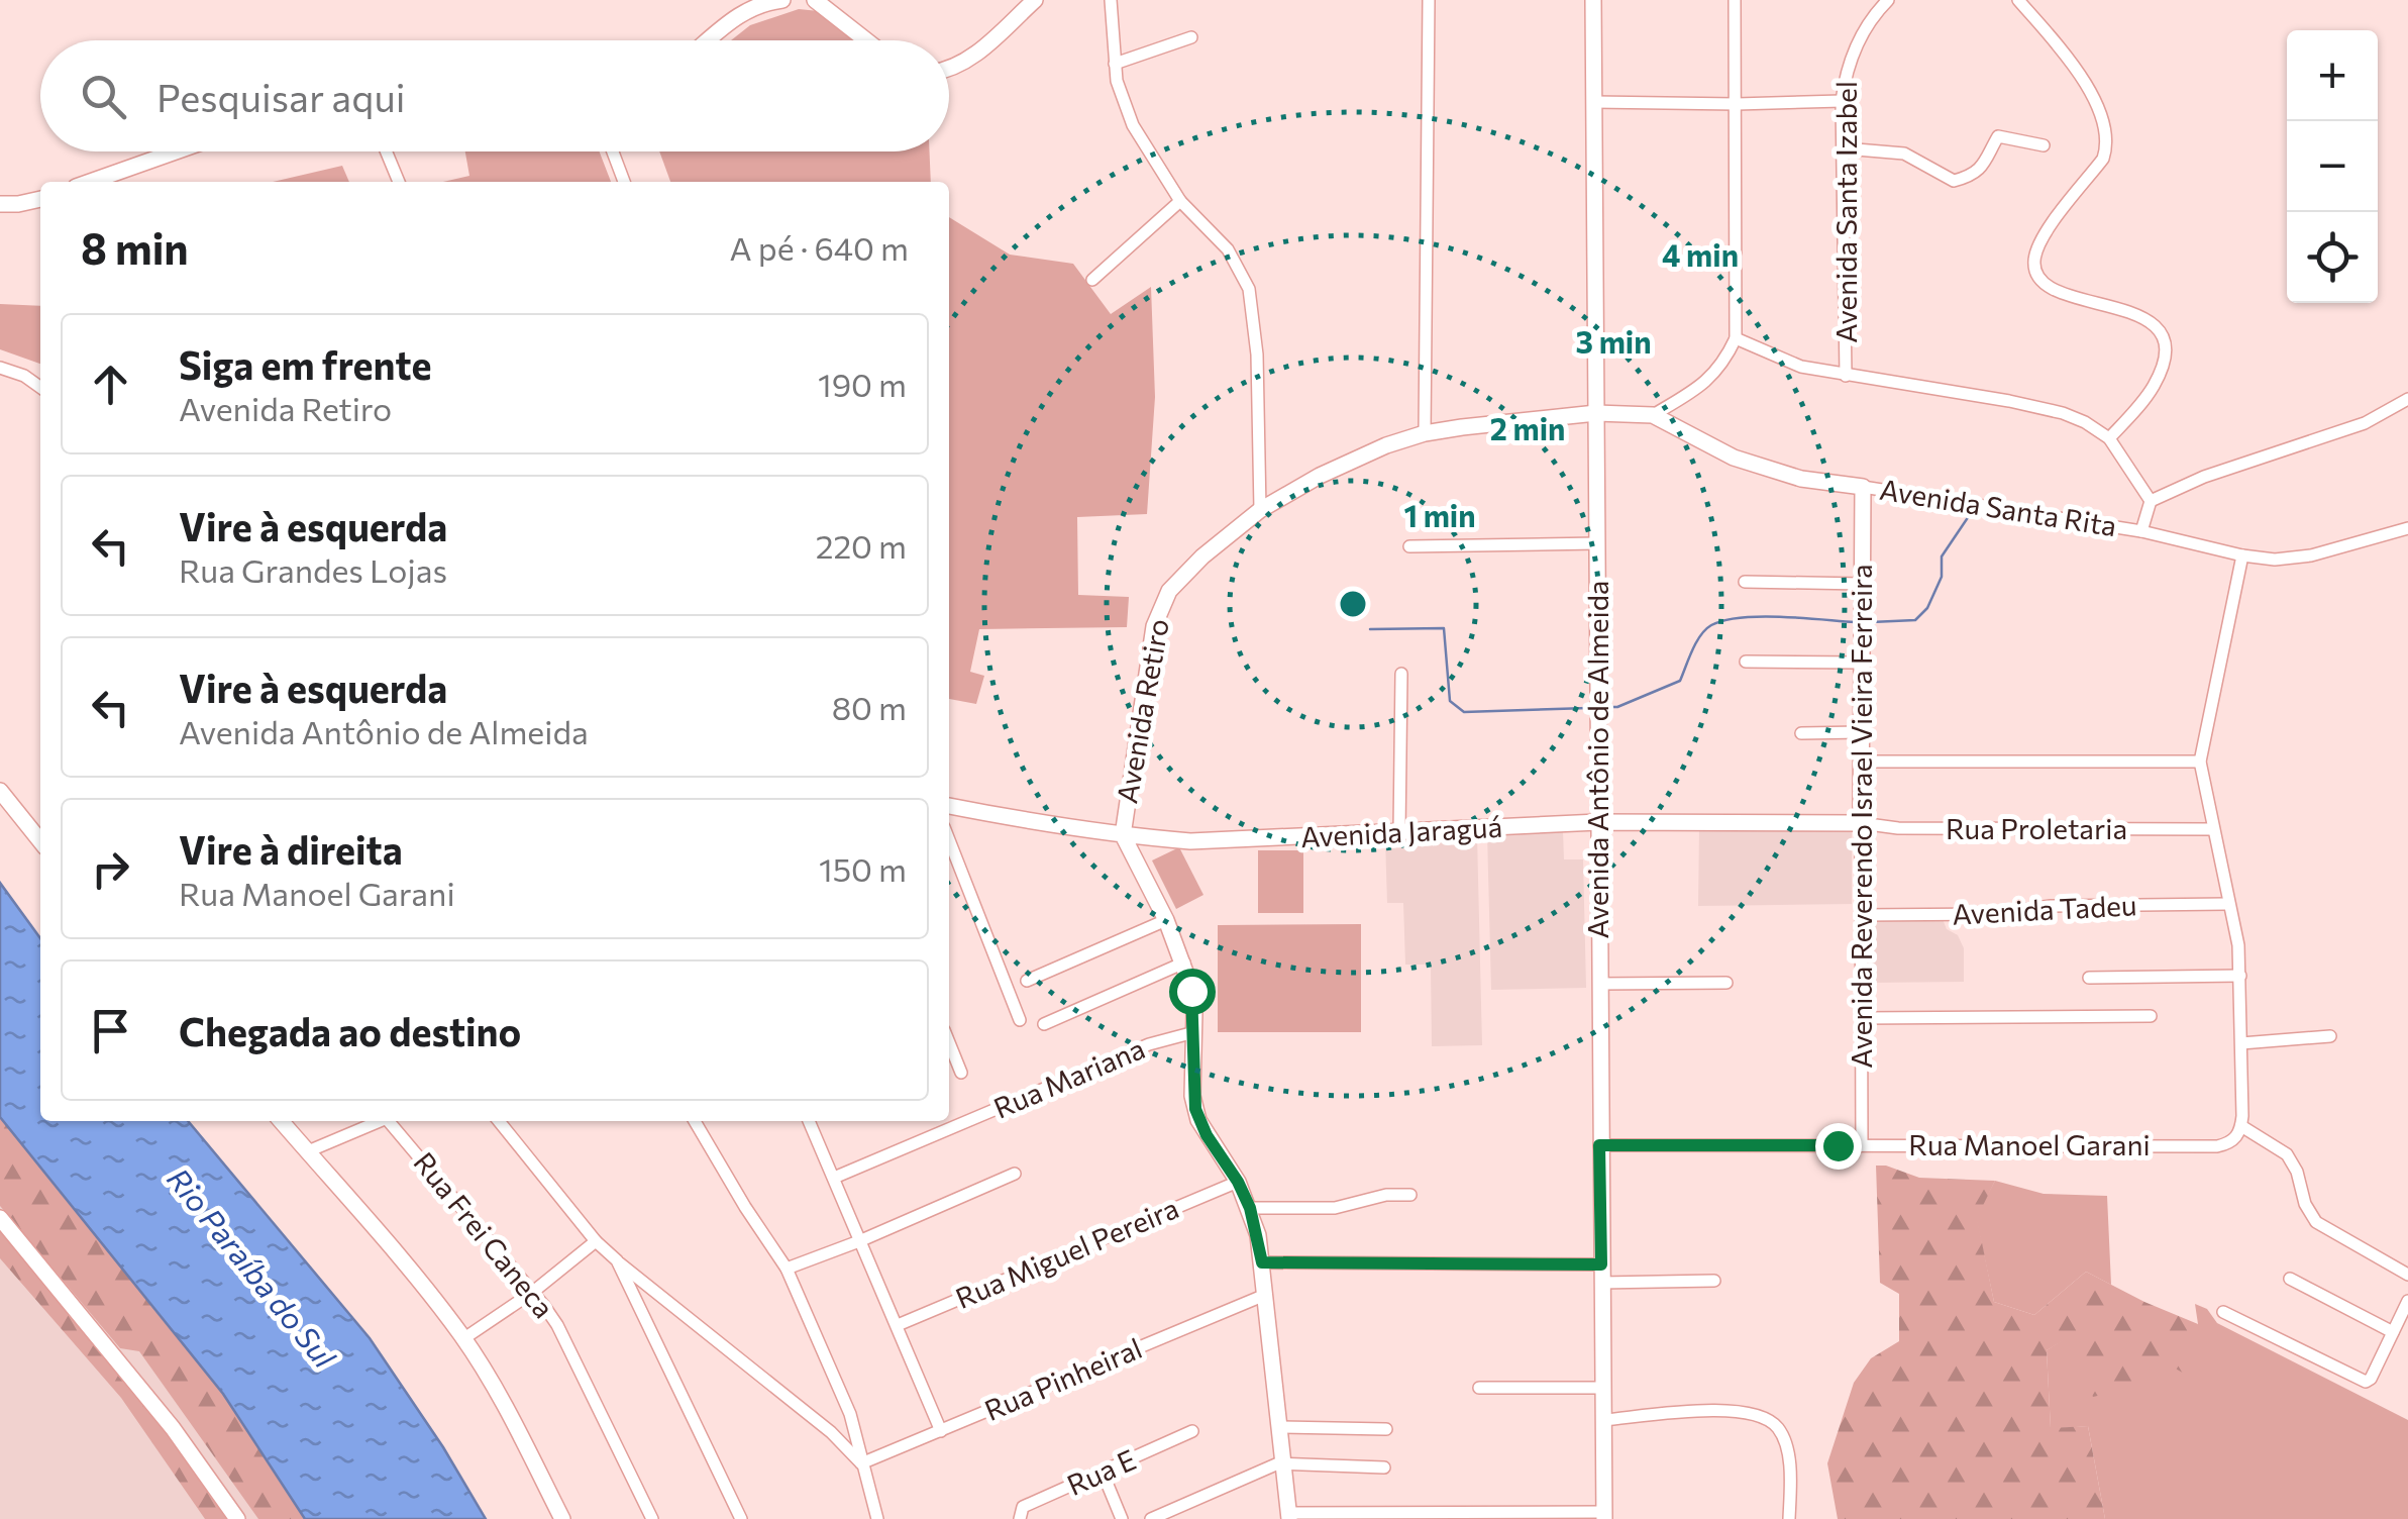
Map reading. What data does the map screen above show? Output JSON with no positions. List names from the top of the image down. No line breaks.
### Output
{"streets":{"street":["Avenida Santa Izabel","Avenida Santa Rita","Avenida Retiro","Avenida Antônio de Almeida","Avenida Reverendo Israel Vieira Ferreira","Rua Proletaria","Avenida Jaraguá","Avenida Tadeu","Rua Mariana","Rua Manoel Garani","Rua Frei Caneca","Rua Miguel Pereira","Rua Pinheiral","Rua E"]},"crossings":[["Avenida Santa Rita","Avenida Retiro"],["Avenida Santa Rita","Avenida Antônio de Almeida"],["Avenida Santa Rita","Avenida Reverendo Israel Vieira Ferreira"],["Avenida Retiro","Avenida Antônio de Almeida"],["Avenida Retiro","Avenida Jaraguá"],["Avenida Retiro","Rua Mariana"],["Avenida Retiro","Rua Miguel Pereira"],["Avenida Retiro","Rua Pinheiral"],["Avenida Antônio de Almeida","Avenida Jaraguá"],["Avenida Antônio de Almeida","Rua Manoel Garani"],["Avenida Reverendo Israel Vieira Ferreira","Rua Proletaria"],["Avenida Reverendo Israel Vieira Ferreira","Avenida Jaraguá"],["Avenida Reverendo Israel Vieira Ferreira","Avenida Tadeu"],["Avenida Reverendo Israel Vieira Ferreira","Rua Manoel Garani"],["Rua Proletaria","Avenida Jaraguá"]],"water":["Rio Paraíba do Sul"],"page":{"map_buttons":["+","−"],"search":"Pesquisar aqui","heading":["8 min","A pé · 640 m"],"list":[["Siga em frente","Avenida Retiro","190 m"],["Vire à esquerda","Rua Grandes Lojas","220 m"],["Vire à esquerda","Avenida Antônio de Almeida","80 m"],["Vire à direita","Rua Manoel Garani","150 m"],"Chegada ao destino"]},"rings":["4 min","3 min","2 min","1 min"]}
